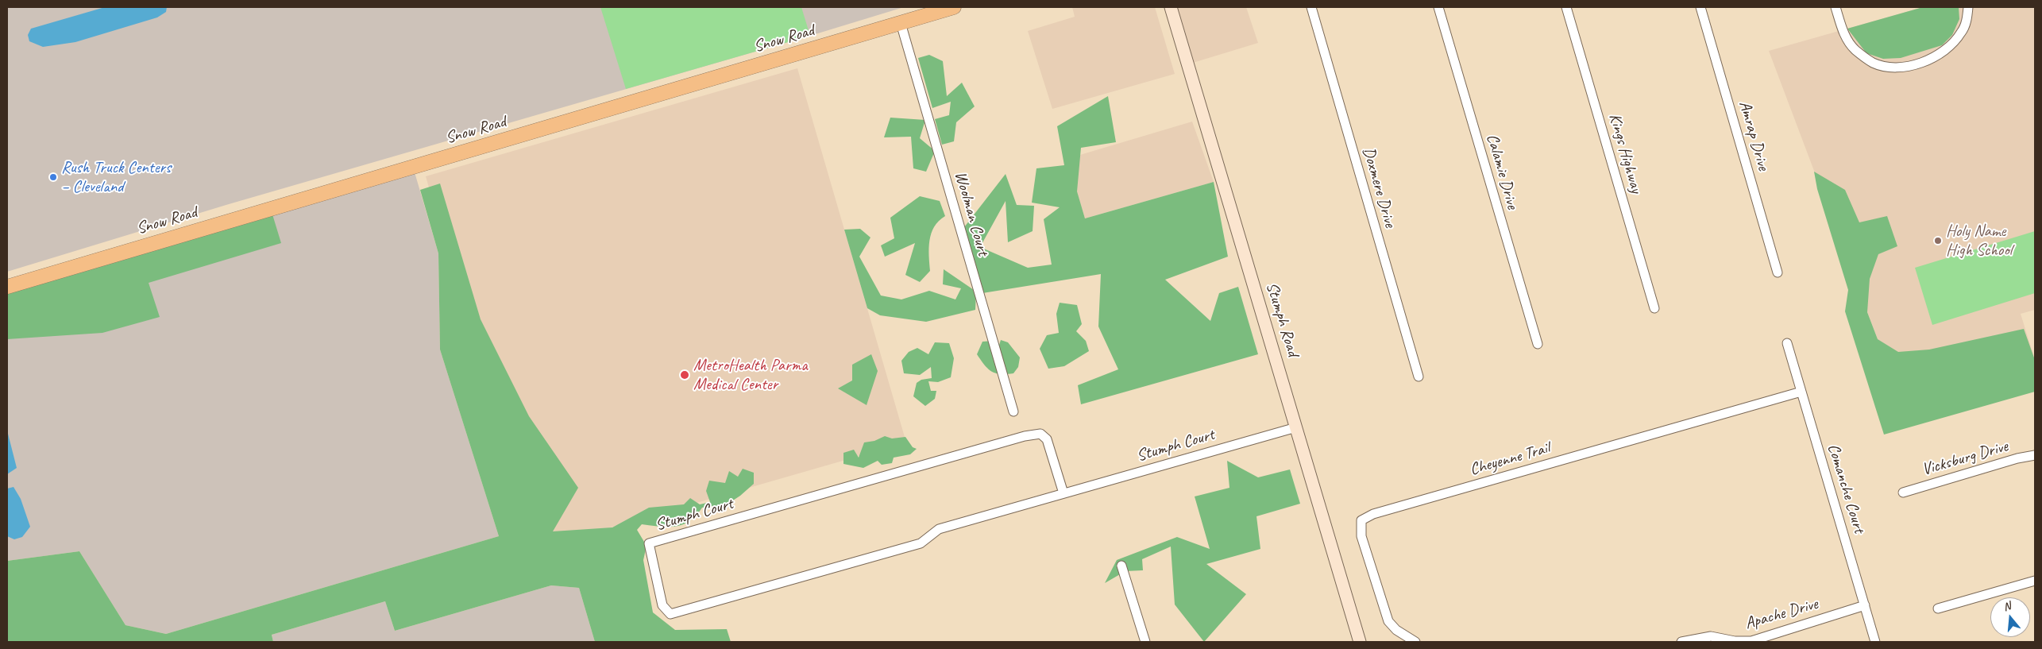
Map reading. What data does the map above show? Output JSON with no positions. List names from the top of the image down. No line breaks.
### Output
{"streets":{"main road":["Snow Road","Stumph Road"],"street":["Amrap Drive","Kings Highway","Calamie Drive","Doxmere Drive","Woolman Court","Stumph Court","Vicksburg Drive","Cheyenne Trail","Comanche Court","Apache Drive"]},"crossings":[["Snow Road","Woolman Court"],["Stumph Road","Stumph Court"],["Cheyenne Trail","Comanche Court"],["Comanche Court","Apache Drive"]],"places":["Rush Truck Centers – Cleveland","Holy Name High School","MetroHealth Parma Medical Center"],"north":"top"}
